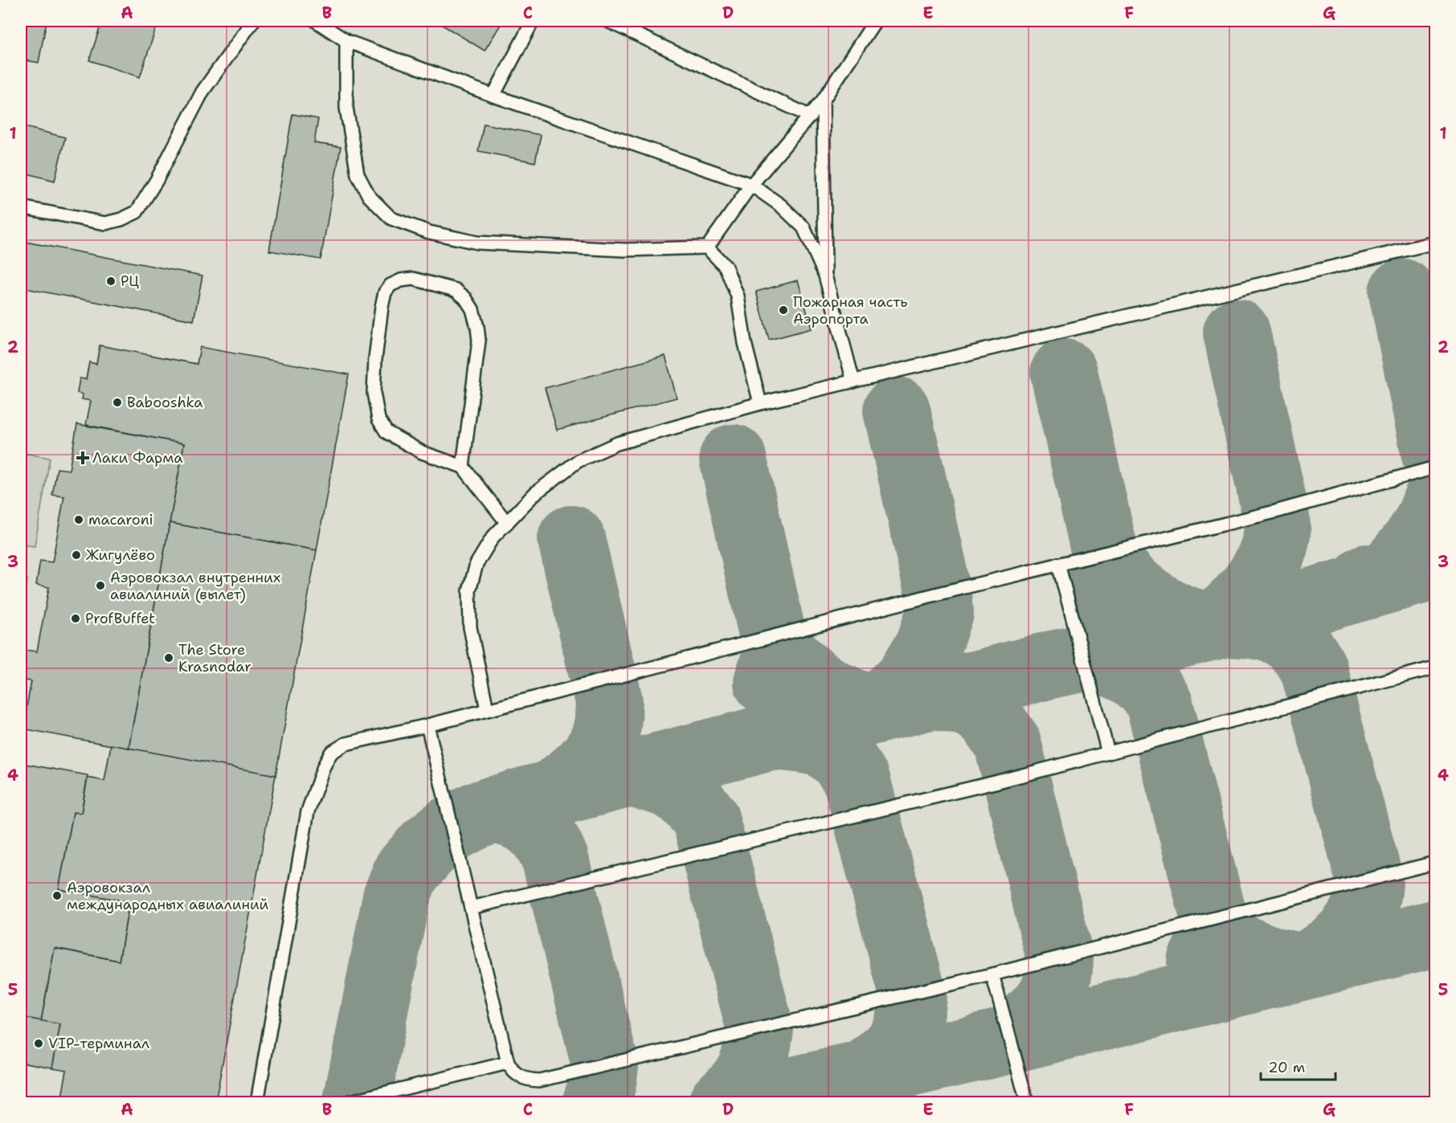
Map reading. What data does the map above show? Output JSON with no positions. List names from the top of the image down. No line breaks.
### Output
{"places":{"other":["РЦ","Пожарная часть Аэропорта","Babooshka","macaroni","Жигулёво","Аэровокзал внутренних авиалиний (вылет)","ProfBuffet","The Store Krasnodar","Аэровокзал международных авиалиний","VIP-терминал"],"health":["Лаки Фарма"]},"scale_bar":"20 m","grid":{"columns":["A","B","C","D","E","F","G"],"rows":["1","2","3","4","5"]}}
